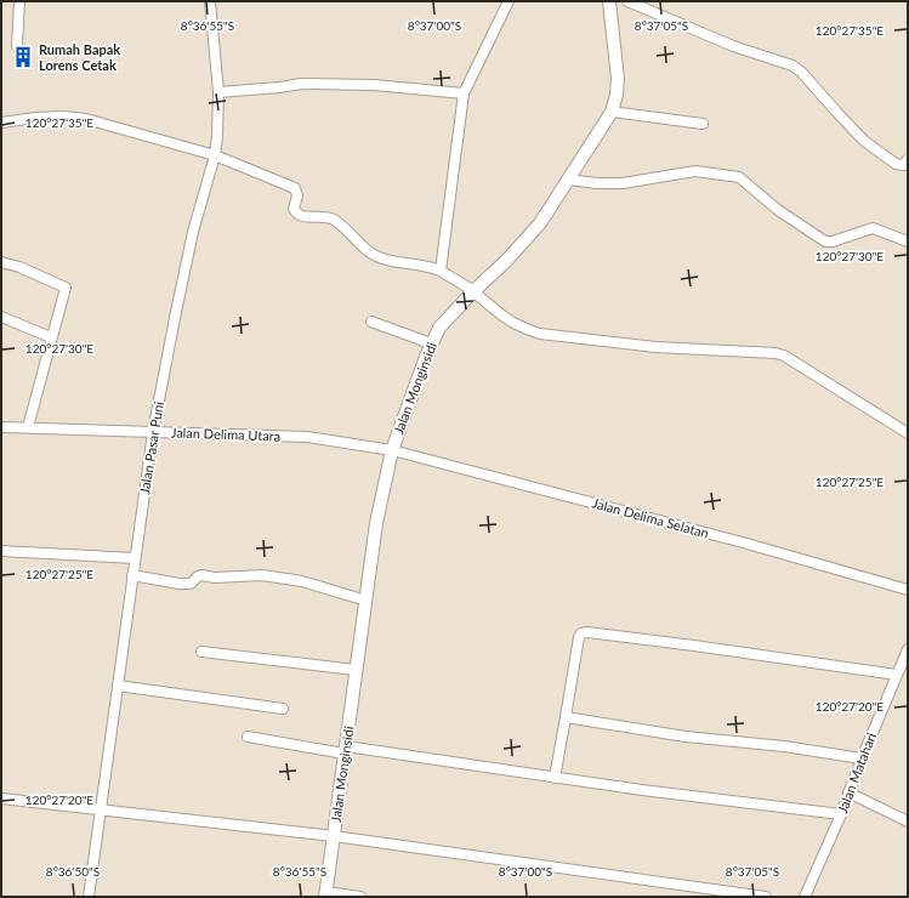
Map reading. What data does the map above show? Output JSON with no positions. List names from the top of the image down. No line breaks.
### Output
{"streets":{"street":["Jalan Monginsidi","Jalan Delima Utara","Jalan Pasar Puni","Jalan Delima Selatan","Jalan Matahari"]},"crossings":[["Jalan Monginsidi","Jalan Delima Utara"],["Jalan Monginsidi","Jalan Delima Selatan"],["Jalan Delima Utara","Jalan Pasar Puni"],["Jalan Delima Utara","Jalan Delima Selatan"]],"places":{"building":["Rumah Bapak Lorens Cetak"]},"coordinates":["8°36'55\"S","8°37'00\"S","8°37'05\"S","120°27'35\"E","120°27'30\"E","120°27'25\"E","120°27'20\"E","8°36'50\"S"]}
